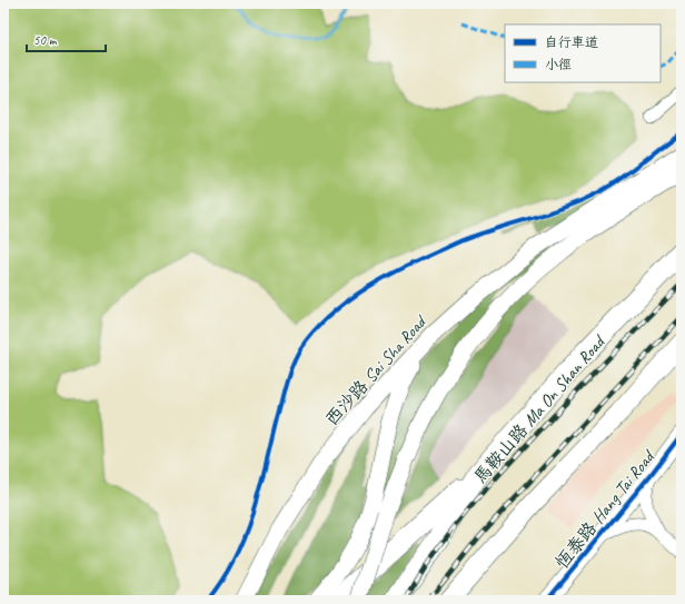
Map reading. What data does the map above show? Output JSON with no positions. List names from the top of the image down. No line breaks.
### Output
{"streets":{"highway":["馬鞍山路 Ma On Shan Road"],"main road":["西沙路 Sai Sha Road","恆泰路 Hang Tai Road"]},"legend":["自行車道","小徑"],"scale_bar":"50 m"}
